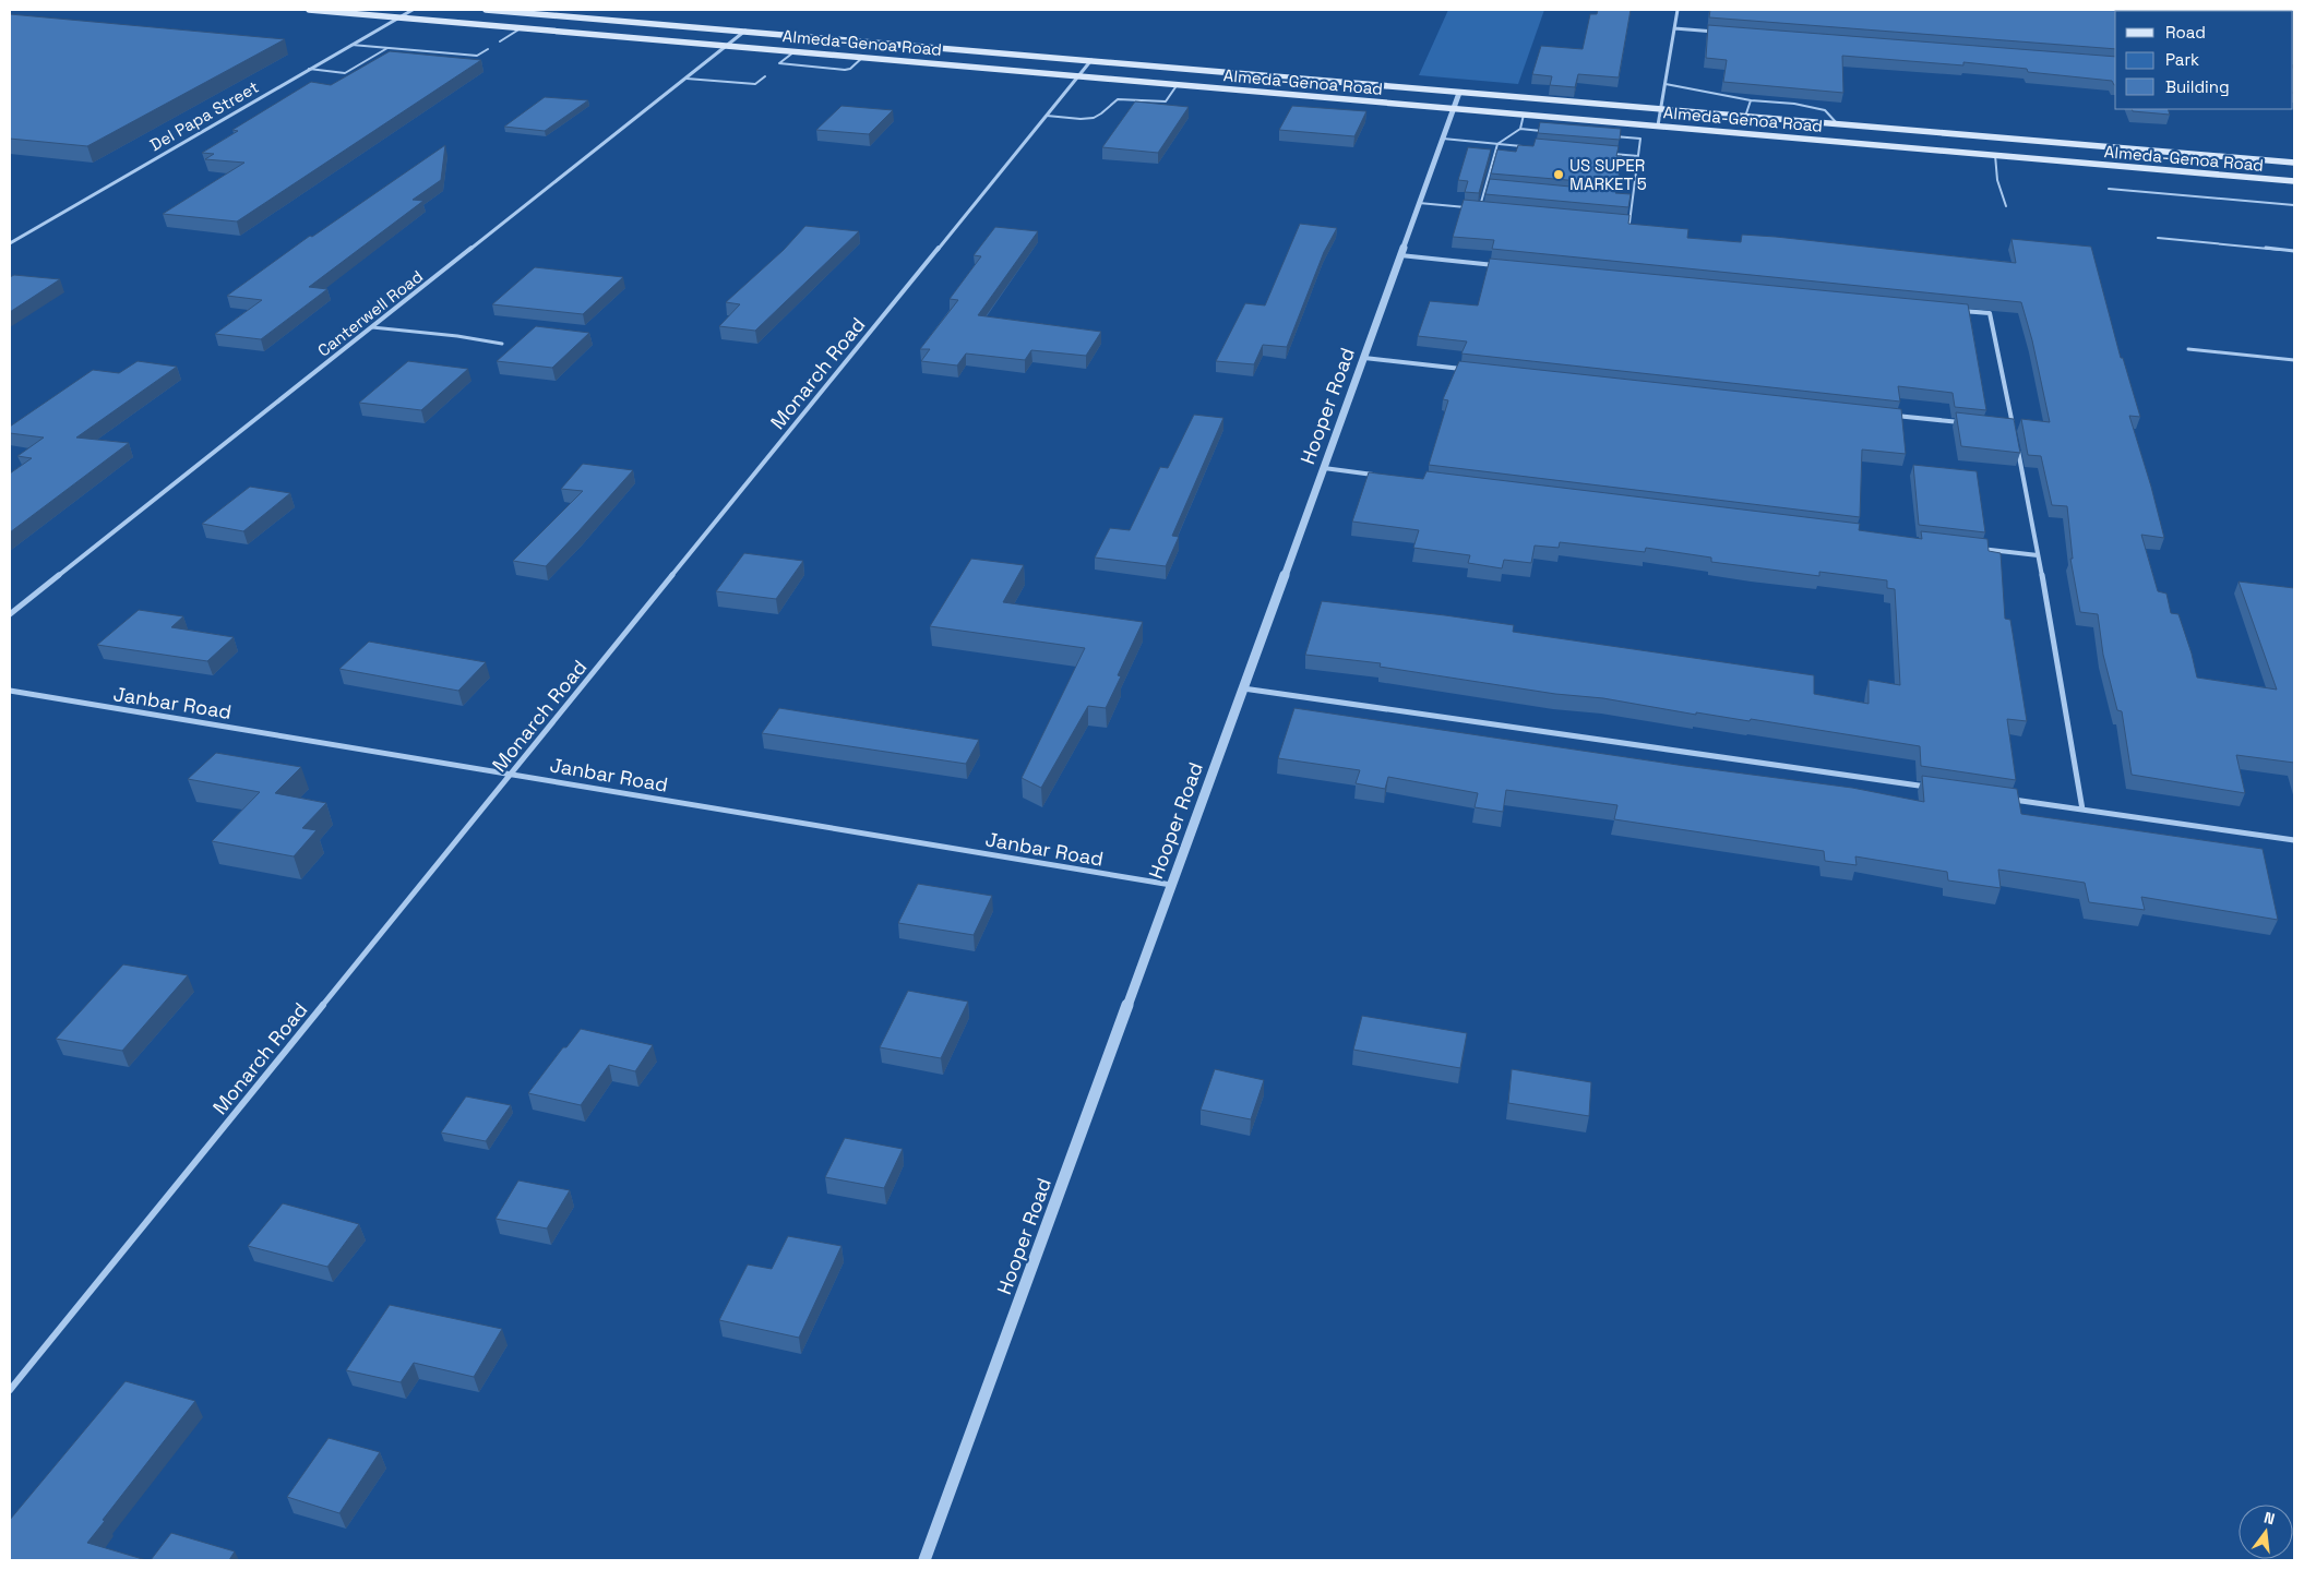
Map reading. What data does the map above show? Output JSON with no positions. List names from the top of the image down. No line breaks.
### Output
{"streets":{"main road":["Almeda-Genoa Road"],"street":["Del Papa Street","Canterwell Road","Monarch Road","Hooper Road","Janbar Road"]},"crossings":[["Almeda-Genoa Road","Del Papa Street"],["Almeda-Genoa Road","Canterwell Road"],["Almeda-Genoa Road","Monarch Road"],["Almeda-Genoa Road","Hooper Road"],["Monarch Road","Janbar Road"],["Hooper Road","Janbar Road"]],"places":["US SUPER MARKET 5"],"legend":["Road","Park","Building"],"north":"top"}
